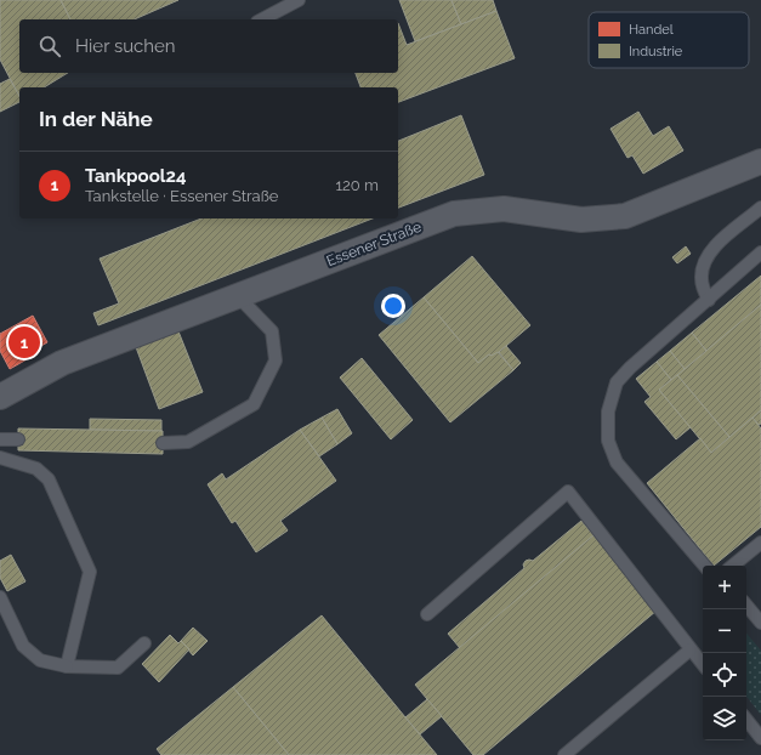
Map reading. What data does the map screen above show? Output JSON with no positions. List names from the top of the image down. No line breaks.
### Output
{"streets":{"street":["Essener Straße"]},"legend":["Handel","Industrie"],"page":{"search":"Hier suchen","heading":"In der Nähe","list":[{"mark":"1","name":"Tankpool24","note":"Tankstelle · Essener Straße","value":"120 m"}],"pins":"1","map_buttons":["+","−"]}}
